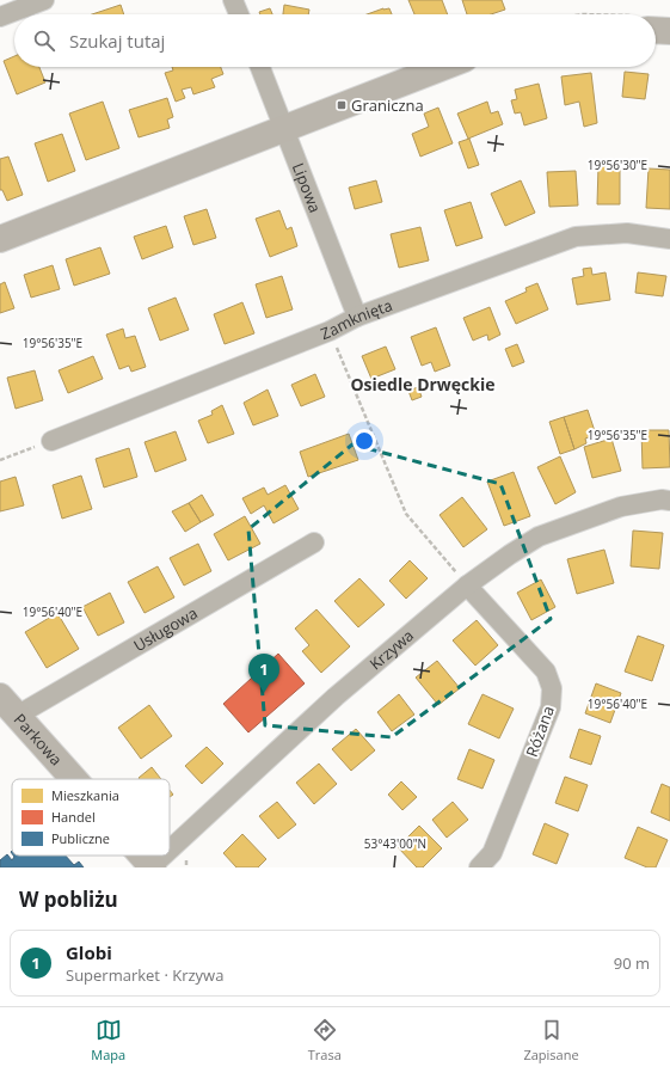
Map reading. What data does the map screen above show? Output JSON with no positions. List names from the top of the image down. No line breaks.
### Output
{"streets":{"street":["Lipowa","Zamknięta","Usługowa","Krzywa","Różana","Parkowa"]},"crossings":[["Lipowa","Zamknięta"],["Usługowa","Parkowa"],["Krzywa","Różana"],["Krzywa","Parkowa"]],"districts":["Osiedle Drwęckie"],"places":{"transit":["Graniczna"]},"legend":["Mieszkania","Handel","Publiczne"],"page":{"search":"Szukaj tutaj","pins":"1","heading":"W pobliżu","list":[{"mark":"1","name":"Globi","note":"Supermarket · Krzywa","value":"90 m"}],"nav":["Mapa","Trasa","Zapisane"]},"coordinates":["19°56'30\"E","19°56'35\"E","19°56'40\"E","53°43'00\"N"]}
